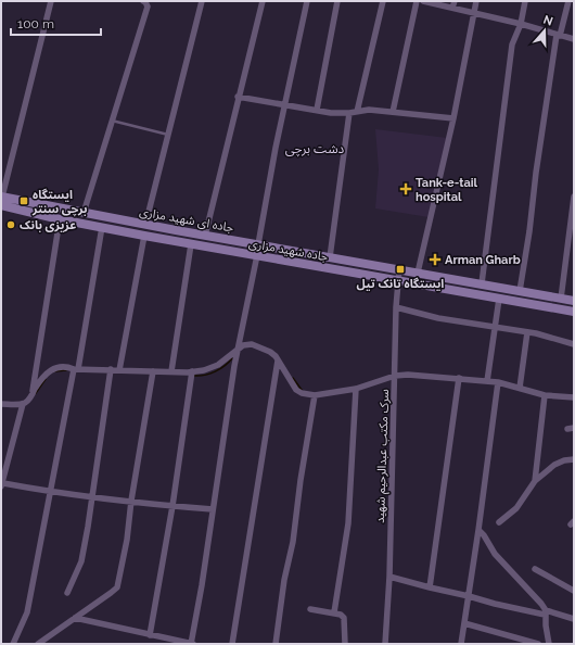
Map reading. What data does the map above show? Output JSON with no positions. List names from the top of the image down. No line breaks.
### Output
{"streets":{"main road":["جاده ای شهید مزاری","جاده شهید مزاری"],"street":["سرک مکتب عبدالرحیم شهید"]},"crossings":[["جاده ای شهید مزاری","جاده شهید مزاری"],["جاده ای شهید مزاری","سرک مکتب عبدالرحیم شهید"],["جاده شهید مزاری","سرک مکتب عبدالرحیم شهید"]],"districts":["دشت برچی"],"places":{"health":["Tank-e-tail hospital","Arman Gharb"],"transit":["ایستگاه برچی سنتر","ایستگاه تانک تیل"],"other":["عزیزی بانک"]},"scale_bar":"100 m","north":"top"}
